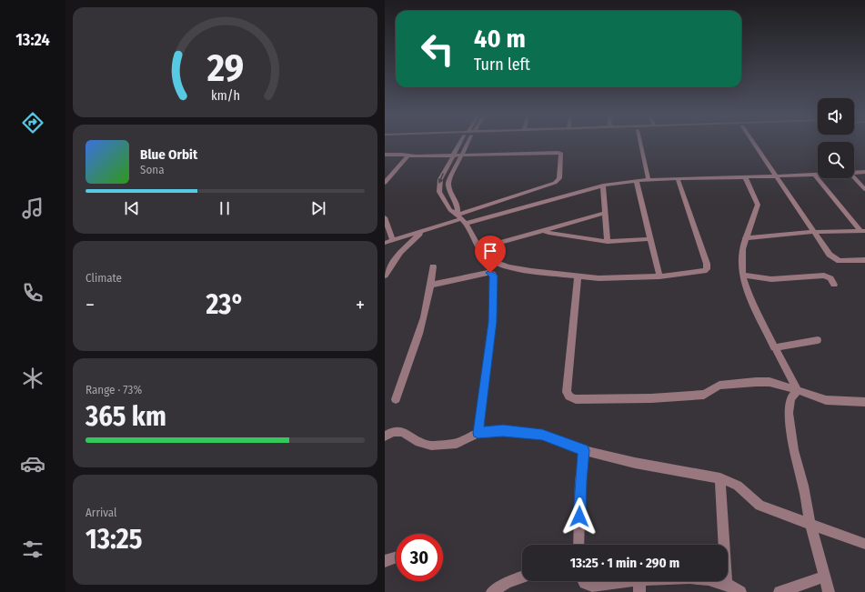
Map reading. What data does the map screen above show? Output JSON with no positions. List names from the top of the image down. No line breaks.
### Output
{"page":{"tabs":"13:24","turn":["40 m","Turn left"],"song":["Blue Orbit","Sona"],"tile":["Climate",["Range · 73%","365 km"],["Arrival","13:25"]],"heat":["−","23°","+"],"limit":"30","trip":"13:25 · 1 min · 290 m","gauge":["29","km/h"]}}
